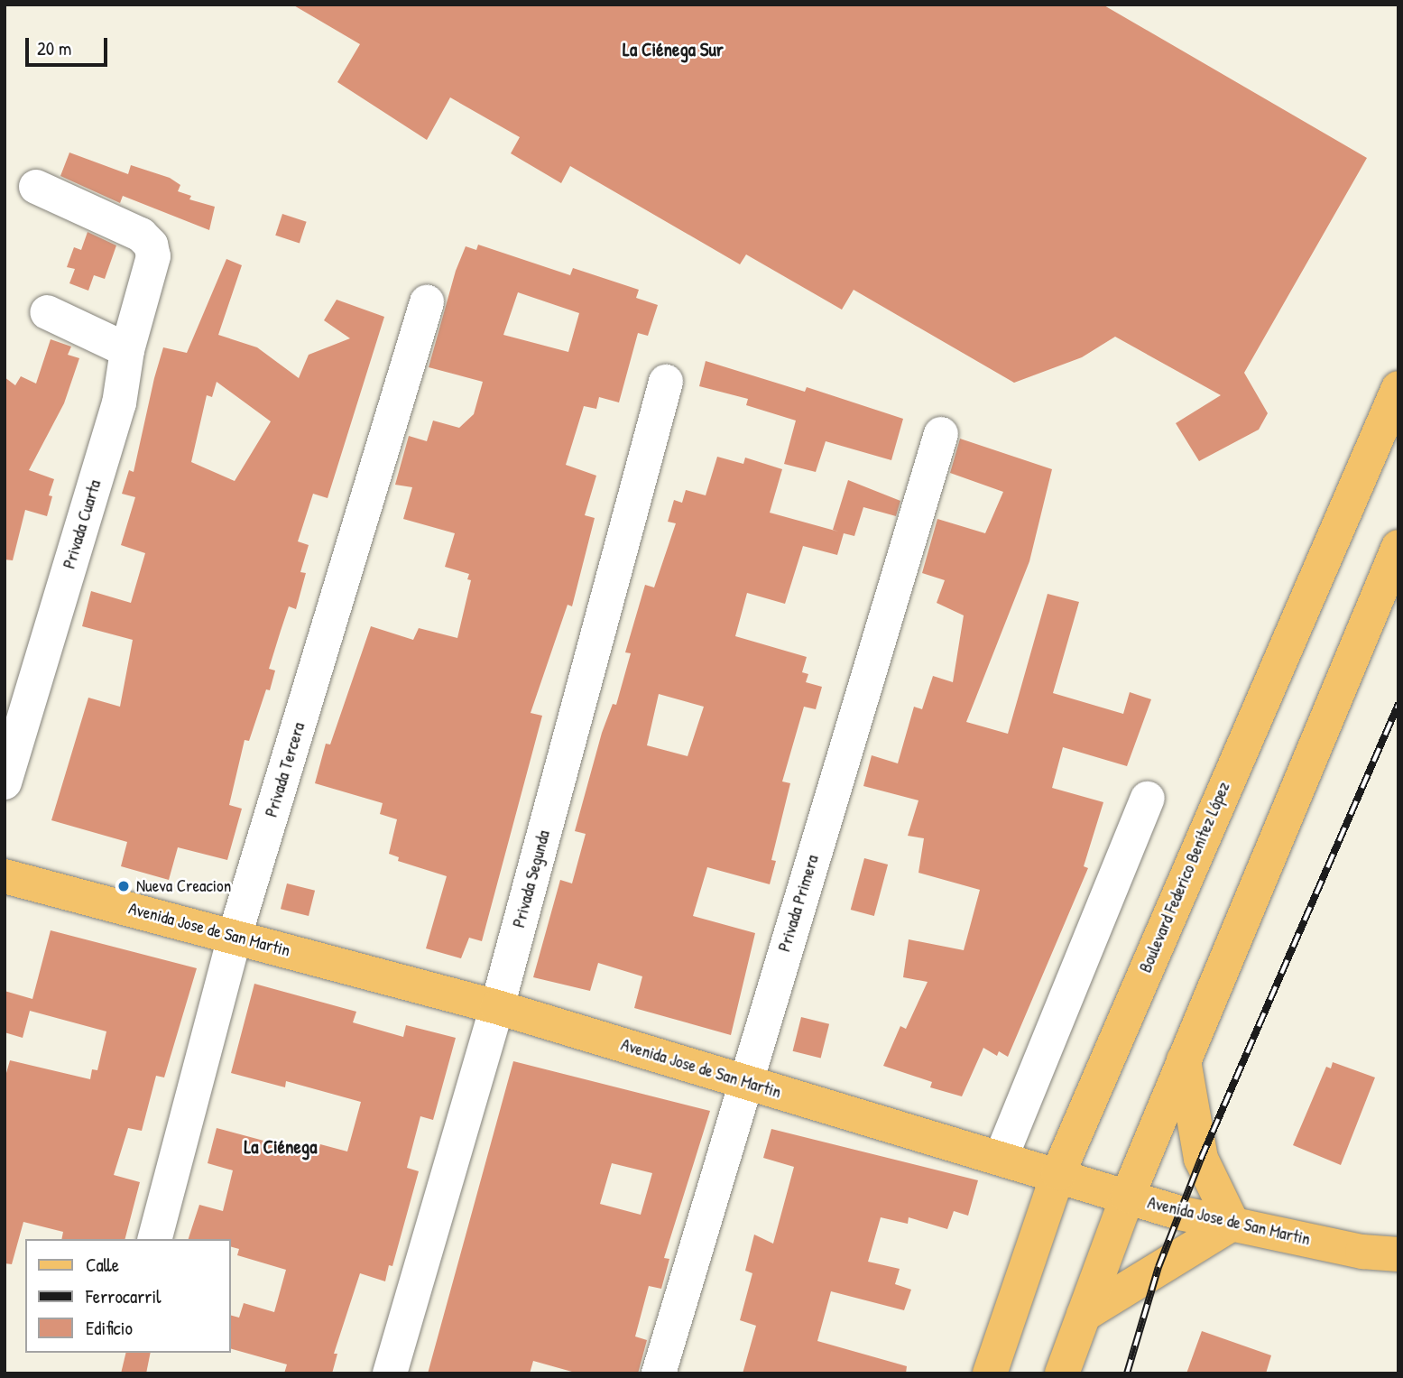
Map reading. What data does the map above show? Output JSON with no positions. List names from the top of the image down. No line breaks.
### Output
{"streets":{"main road":["Boulevard Federico Benítez López","Avenida Jose de San Martin"],"street":["Privada Cuarta","Privada Tercera","Privada Segunda","Privada Primera"]},"crossings":[["Privada Tercera","Avenida Jose de San Martin"],["Boulevard Federico Benítez López","Avenida Jose de San Martin"],["Privada Segunda","Avenida Jose de San Martin"],["Privada Primera","Avenida Jose de San Martin"]],"districts":["La Ciénega Sur","La Ciénega"],"places":["Nueva Creacion"],"legend":["Calle","Ferrocarril","Edificio"],"scale_bar":"20 m"}
